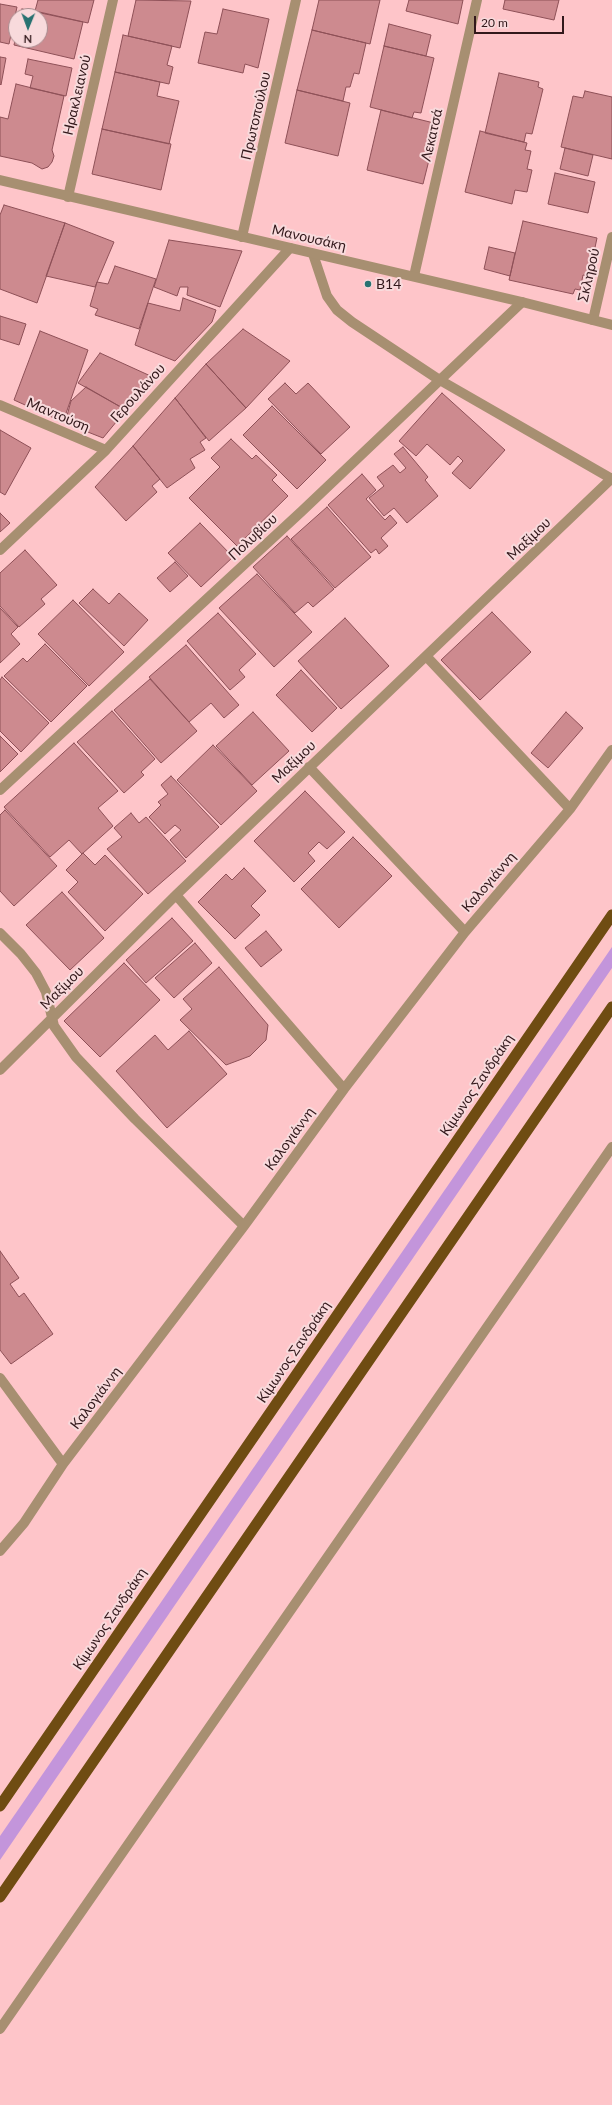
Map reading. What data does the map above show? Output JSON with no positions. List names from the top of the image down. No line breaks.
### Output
{"streets":{"highway":["Κίμωνος Σανδράκη"],"street":["Ηρακλειανού","Πρωτοπούλου","Λεκατσά","Μανουσάκη","Σκληρού","Γερουλάνου","Μαντούση","Πολυβίου","Μαξίμου","Καλογιάννη"]},"crossings":[["Ηρακλειανού","Μανουσάκη"],["Πρωτοπούλου","Μανουσάκη"],["Λεκατσά","Μανουσάκη"],["Μανουσάκη","Σκληρού"],["Μανουσάκη","Γερουλάνου"],["Μανουσάκη","Πολυβίου"],["Γερουλάνου","Μαντούση"]],"places":["Β14"],"scale_bar":"20 m","north":"bottom"}
